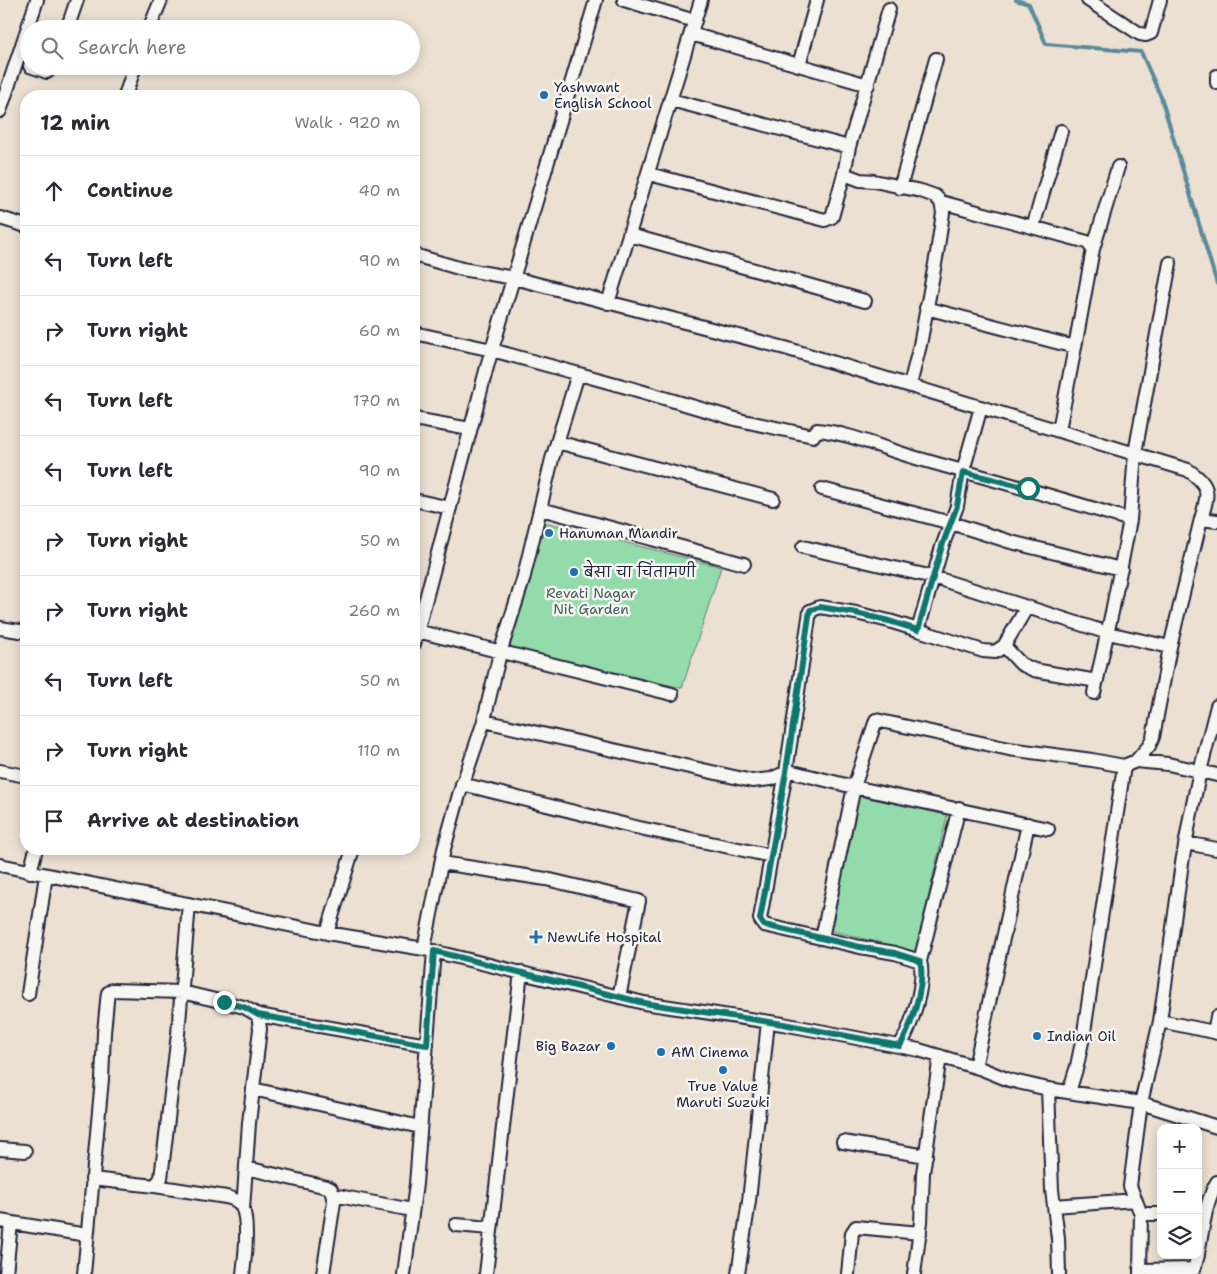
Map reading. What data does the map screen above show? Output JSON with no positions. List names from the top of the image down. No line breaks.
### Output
{"parks":["Revati Nagar Nit Garden"],"places":{"other":["Yashwant English School","Hanuman Mandir","बेसा चा चिंतामणी","Indian Oil","Big Bazar","AM Cinema","True Value Maruti Suzuki"],"health":["NewLife Hospital"]},"page":{"search":"Search here","heading":["12 min","Walk · 920 m"],"list":[["Continue","40 m"],["Turn left","90 m"],["Turn right","60 m"],["Turn left","170 m"],["Turn left","90 m"],["Turn right","50 m"],["Turn right","260 m"],["Turn left","50 m"],["Turn right","110 m"],"Arrive at destination"],"map_buttons":["+","−"]}}
